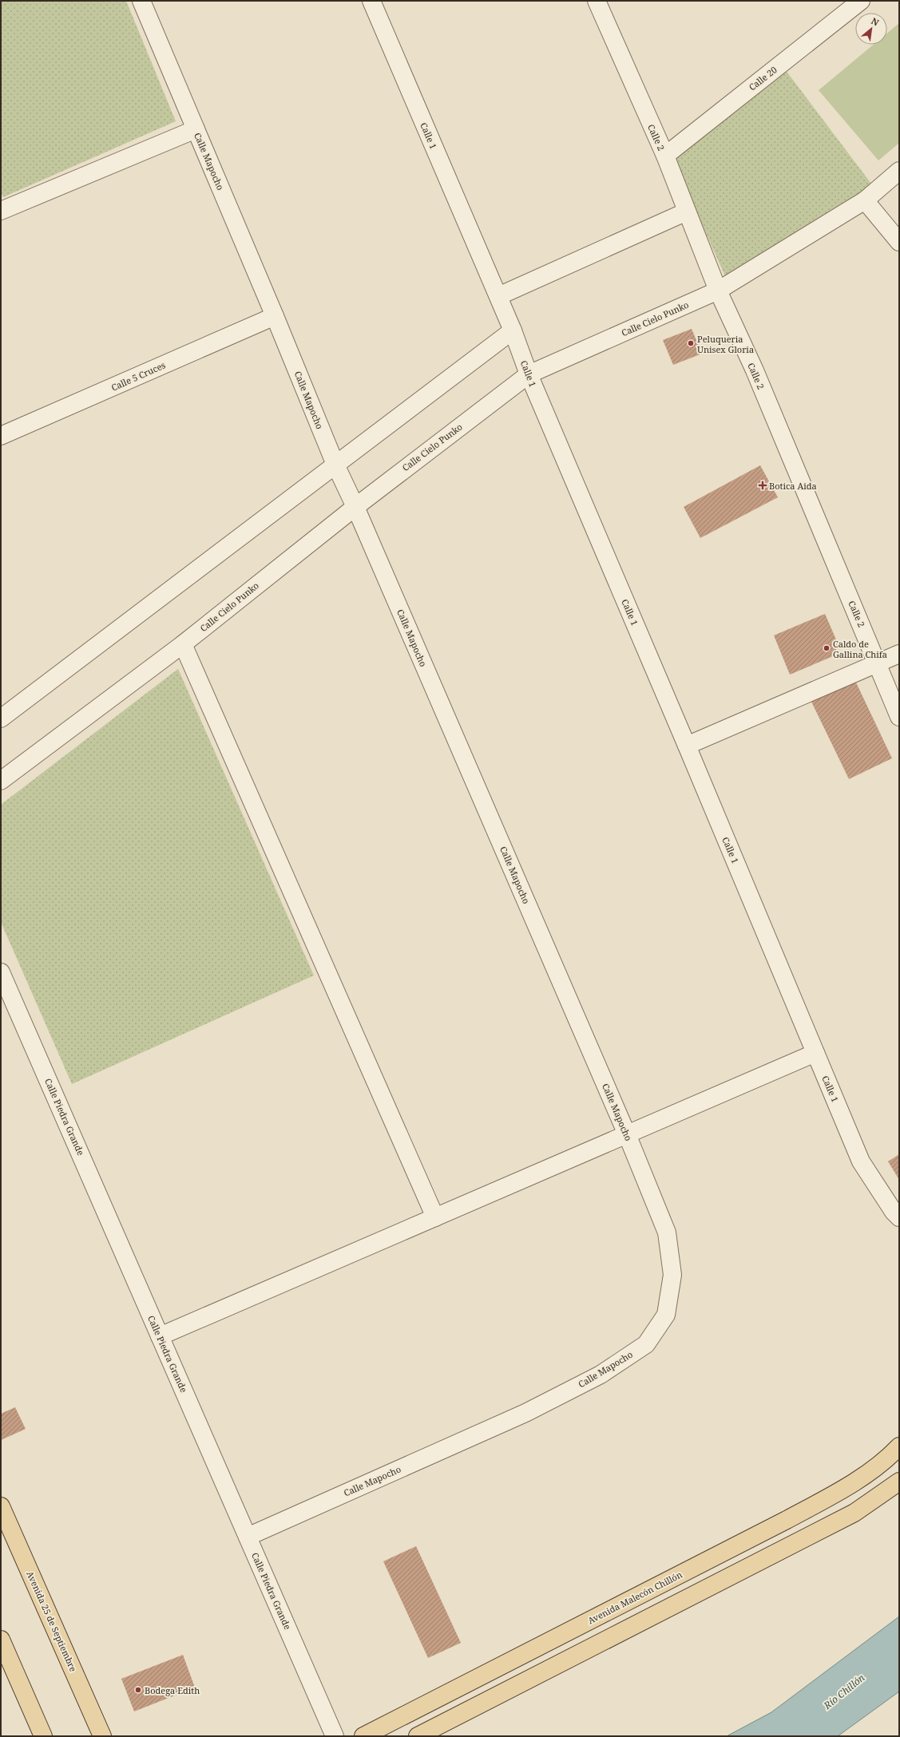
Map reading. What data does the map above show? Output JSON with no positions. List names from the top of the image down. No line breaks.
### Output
{"streets":{"main road":["Avenida Malecón Chillón","Avenida 25 de Septiembre"],"street":["Calle 20","Calle 1","Calle 2","Calle Mapocho","Calle Cielo Punko","Calle 5 Cruces","Calle Piedra Grande"]},"crossings":[["Calle 20","Calle 2"],["Calle 1","Calle Cielo Punko"],["Calle 2","Calle Cielo Punko"],["Calle Mapocho","Calle Cielo Punko"],["Calle Mapocho","Calle 5 Cruces"],["Calle Mapocho","Calle Piedra Grande"]],"water":["Río Chillón"],"places":{"other":["Peluqueria Unisex Gloria","Caldo de Gallina Chifa","Bodega Edith"],"health":["Botica Aida"]},"north":"top right"}
